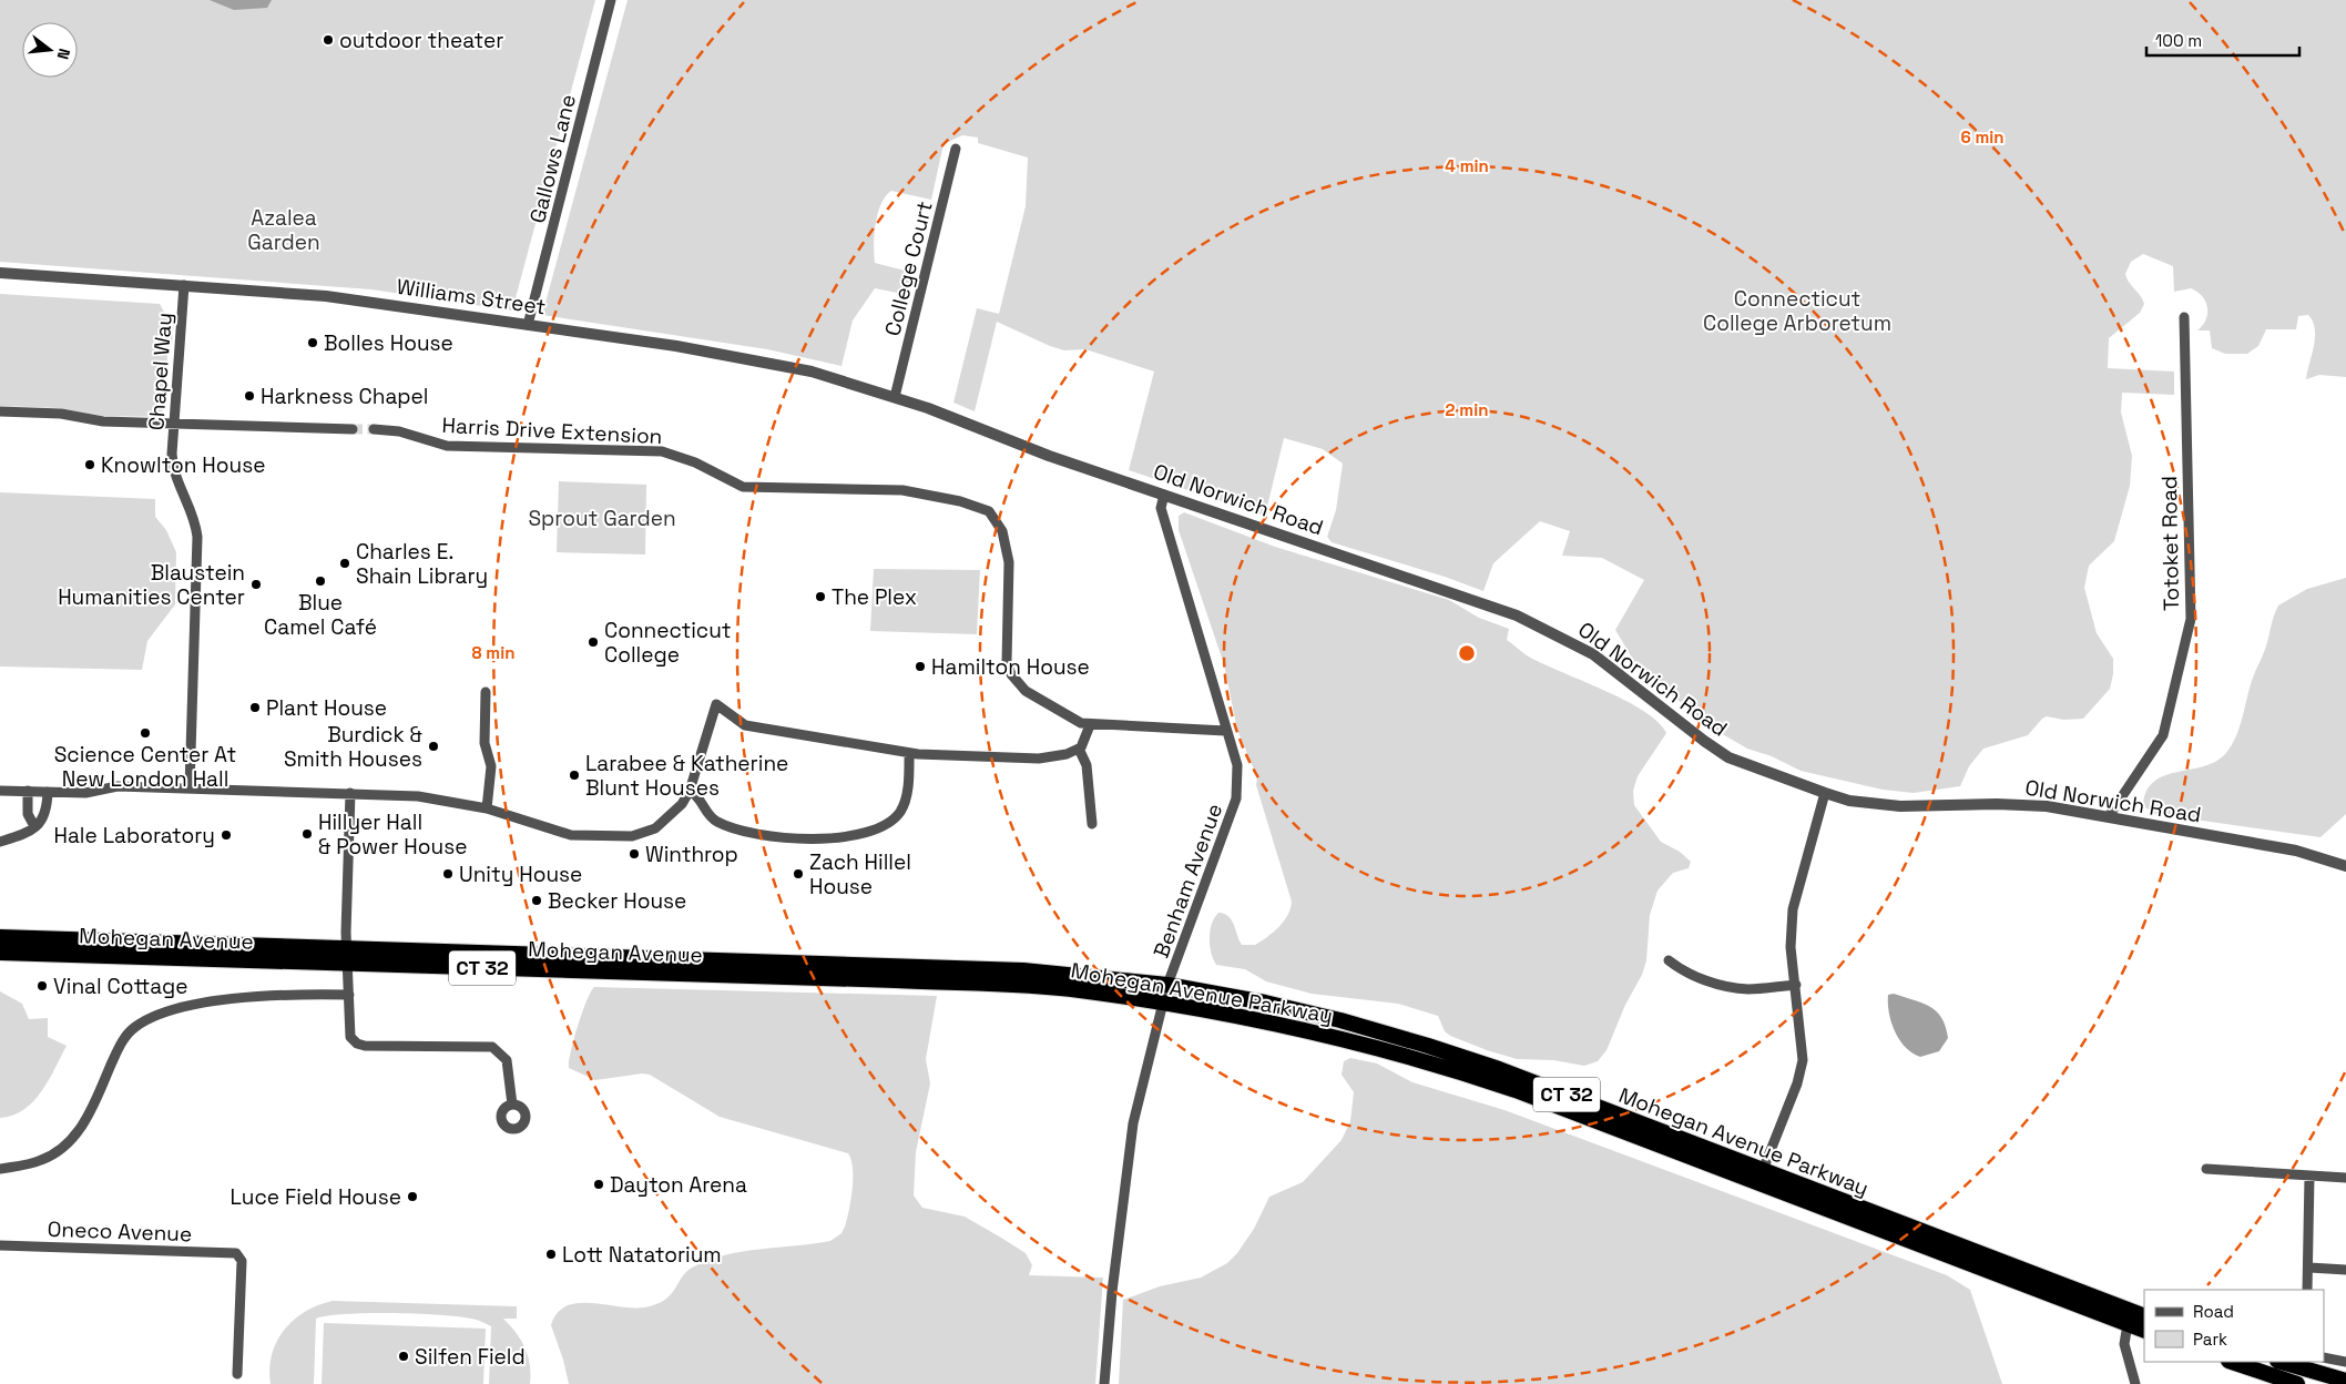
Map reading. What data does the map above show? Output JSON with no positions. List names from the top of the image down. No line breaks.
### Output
{"streets":{"highway":["Mohegan Avenue","CT 32","Mohegan Avenue Parkway"],"street":["Gallows Lane","College Court","Williams Street","Chapel Way","Harris Drive Extension","Old Norwich Road","Totoket Road","Benham Avenue","Oneco Avenue"]},"crossings":[["Gallows Lane","Williams Street"],["College Court","Williams Street"],["Williams Street","Chapel Way"],["Williams Street","Old Norwich Road"],["Old Norwich Road","Totoket Road"],["Old Norwich Road","Benham Avenue"],["Benham Avenue","Mohegan Avenue Parkway"],["Mohegan Avenue","Mohegan Avenue Parkway"]],"parks":["Azalea Garden","Connecticut College Arboretum","Sprout Garden"],"places":["outdoor theater","Bolles House","Harkness Chapel","Knowlton House","Charles E. Shain Library","Blue Camel Café","Blaustein Humanities Center","The Plex","Connecticut College","Hamilton House","Plant House","Science Center At New London Hall","Burdick & Smith Houses","Larabee & Katherine Blunt Houses","Hillyer Hall & Power House","Hale Laboratory","Winthrop","Unity House","Zach Hillel House","Becker House","Vinal Cottage","Dayton Arena","Luce Field House","Lott Natatorium","Silfen Field"],"legend":["Road","Park"],"scale_bar":"100 m","north":"right","rings":["6 min","4 min","2 min","8 min"]}
